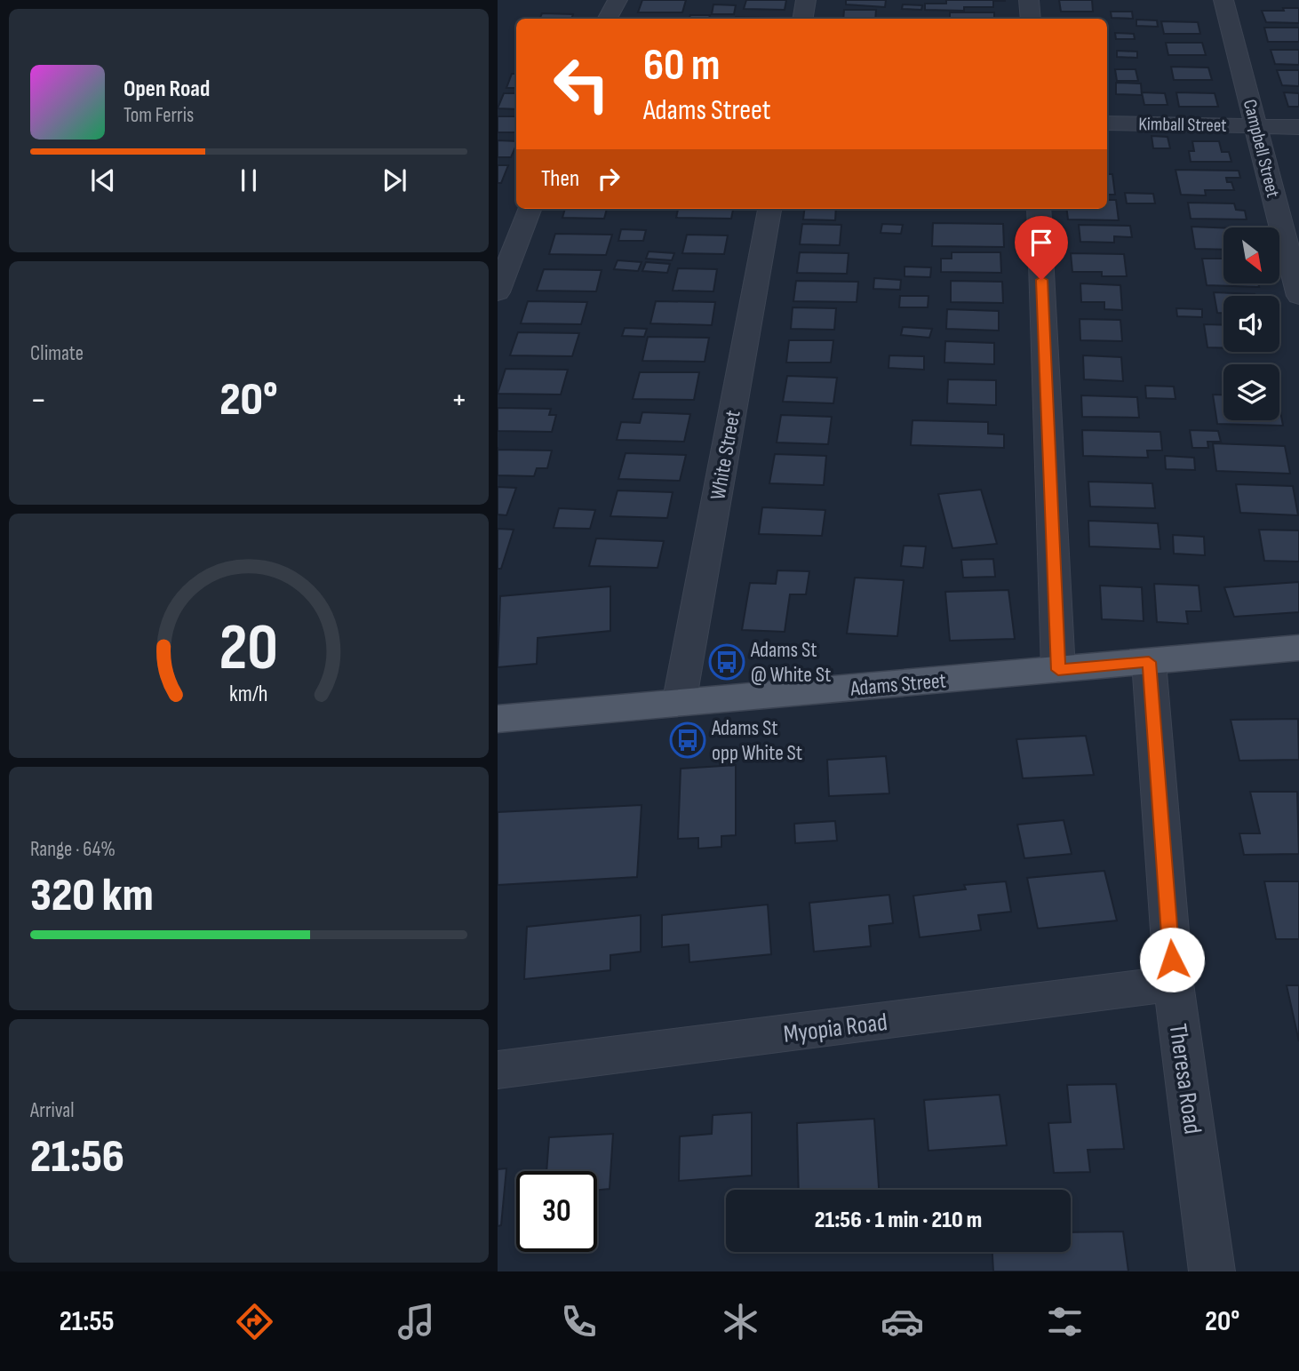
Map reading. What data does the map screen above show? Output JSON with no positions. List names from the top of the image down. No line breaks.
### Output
{"streets":{"main road":["Adams Street"],"street":["Kimball Street","Campbell Street","White Street","Myopia Road","Theresa Road"]},"crossings":[["Kimball Street","Campbell Street"],["White Street","Adams Street"],["Adams Street","Theresa Road"],["Myopia Road","Theresa Road"]],"places":{"bus stop":["Adams St @ White St","Adams St opp White St"]},"north":"bottom right","page":{"turn":["60 m","Adams Street"],"song":["Open Road","Tom Ferris"],"then":"Then","tile":["Climate",["Range · 64%","320 km"],["Arrival","21:56"]],"heat":["−","20°","+"],"limit":"30","trip":"21:56 · 1 min · 210 m","tabs":["21:55","20°"],"gauge":["20","km/h"]}}
